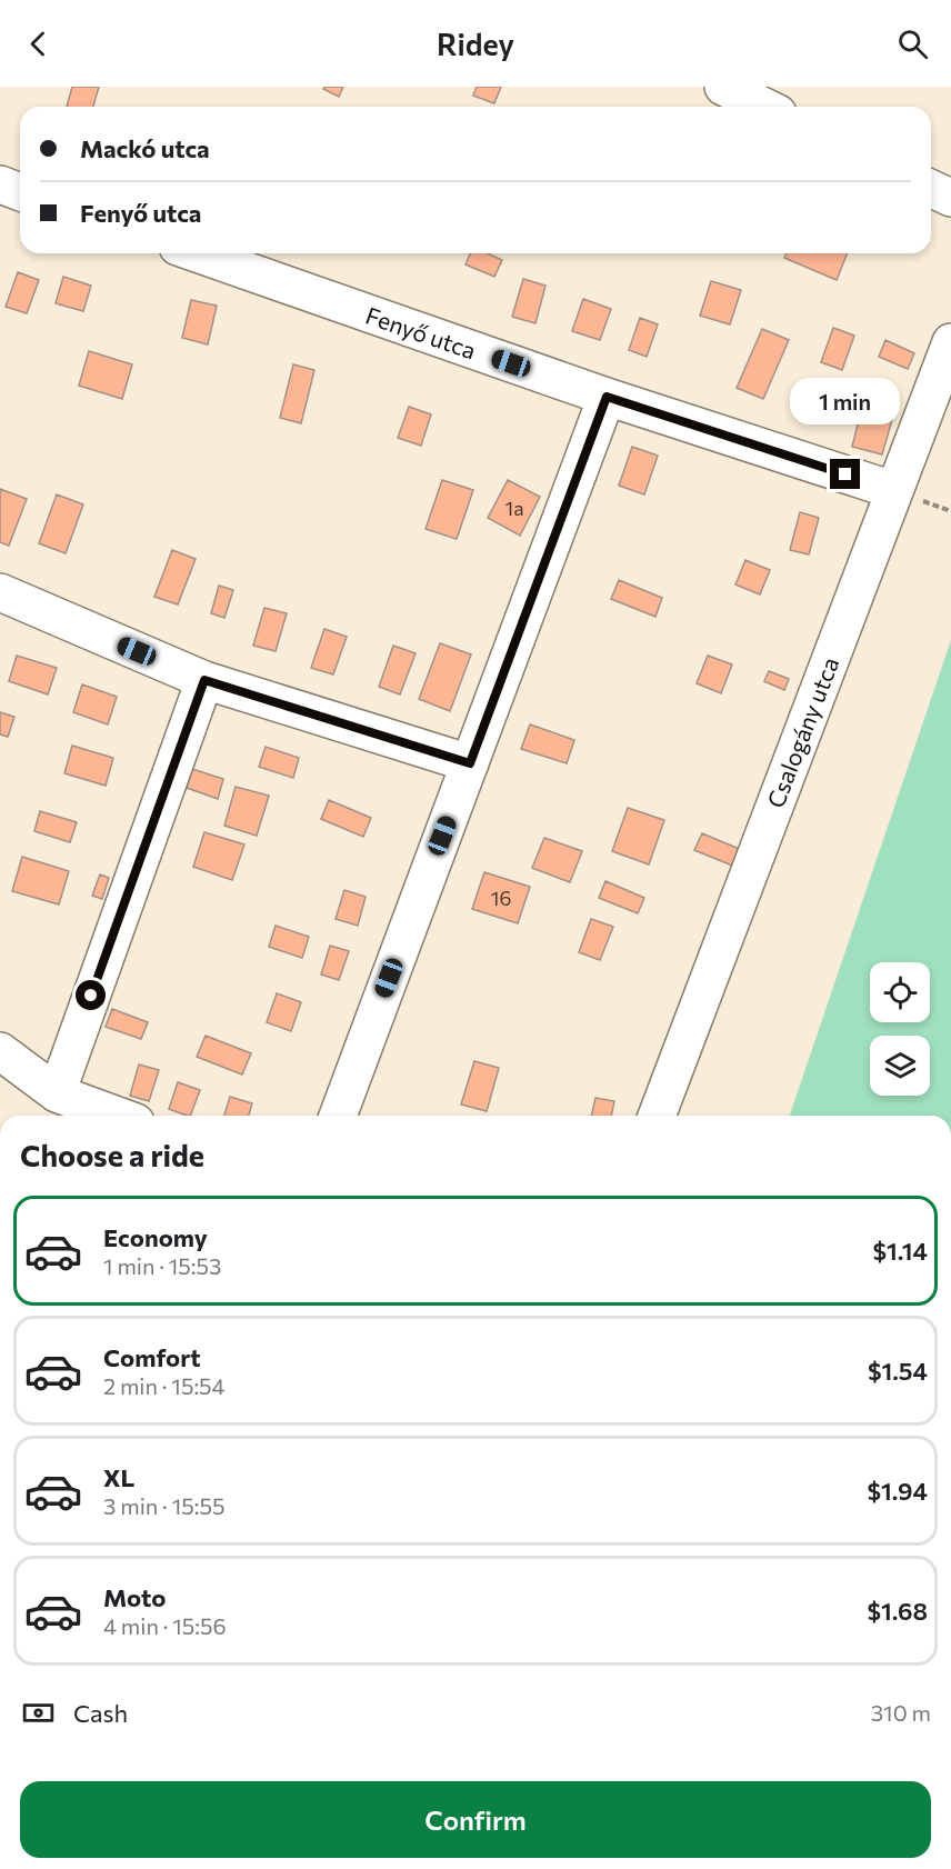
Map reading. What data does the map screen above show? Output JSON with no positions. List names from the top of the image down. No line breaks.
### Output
{"streets":{"street":["Fenyő utca","Csalogány utca"]},"crossings":[["Fenyő utca","Csalogány utca"]],"house_numbers":["1a","16"],"page":{"header":"Ridey","banner":["Mackó utca","Fenyő utca"],"bubble":"1 min","heading":"Choose a ride","list":[{"name":"Economy","note":"1 min · 15:53","value":"$1.14"},{"name":"Comfort","note":"2 min · 15:54","value":"$1.54"},{"name":"XL","note":"3 min · 15:55","value":"$1.94"},{"name":"Moto","note":"4 min · 15:56","value":"$1.68"}],"pay":["Cash","310 m"],"buttons":"Confirm"}}
